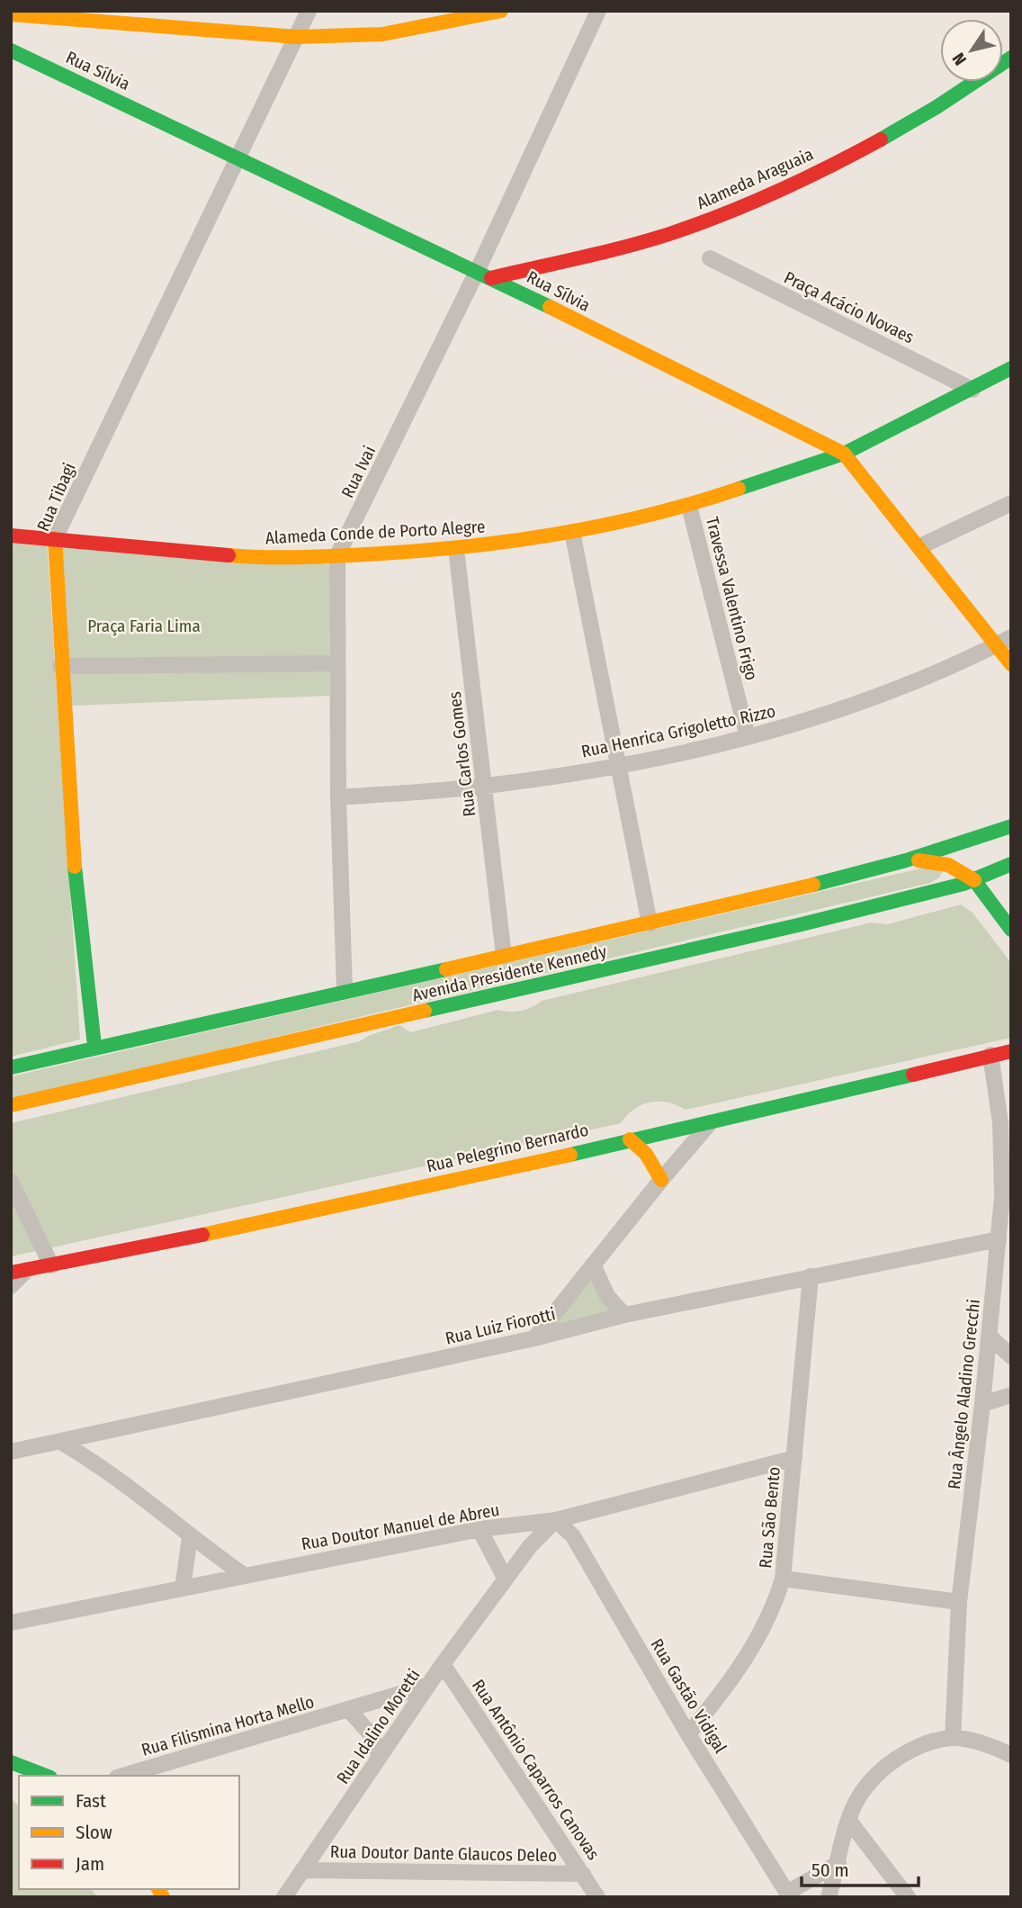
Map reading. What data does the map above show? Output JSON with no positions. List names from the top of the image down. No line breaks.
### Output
{"streets":{"main road":["Rua Sílvia","Alameda Araguaia","Rua Tibagi","Alameda Conde de Porto Alegre","Avenida Presidente Kennedy","Rua Pelegrino Bernardo"],"street":["Praça Acácio Novaes","Rua Ivai","Travessa Valentino Frigo","Rua Henrica Grigoletto Rizzo","Rua Carlos Gomes","Rua Luiz Fiorotti","Rua Ângelo Aladino Grecchi","Rua São Bento","Rua Doutor Manuel de Abreu","Rua Gastão Vidigal","Rua Filismina Horta Mello","Rua Idalino Moretti","Rua Antônio Caparros Canovas","Rua Doutor Dante Glaucos Deleo"]},"crossings":[["Rua Sílvia","Alameda Araguaia"],["Rua Sílvia","Rua Ivai"],["Rua Sílvia","Rua Tibagi"],["Rua Sílvia","Alameda Conde de Porto Alegre"],["Rua Sílvia","Rua Henrica Grigoletto Rizzo"],["Alameda Araguaia","Rua Ivai"],["Praça Acácio Novaes","Alameda Conde de Porto Alegre"],["Rua Ivai","Alameda Conde de Porto Alegre"],["Rua Ivai","Rua Henrica Grigoletto Rizzo"],["Rua Ivai","Avenida Presidente Kennedy"],["Rua Tibagi","Alameda Conde de Porto Alegre"],["Rua Tibagi","Avenida Presidente Kennedy"],["Alameda Conde de Porto Alegre","Travessa Valentino Frigo"],["Alameda Conde de Porto Alegre","Rua Carlos Gomes"],["Travessa Valentino Frigo","Rua Henrica Grigoletto Rizzo"],["Rua Henrica Grigoletto Rizzo","Rua Carlos Gomes"],["Rua Carlos Gomes","Avenida Presidente Kennedy"],["Rua Pelegrino Bernardo","Rua Ângelo Aladino Grecchi"],["Rua Luiz Fiorotti","Rua Ângelo Aladino Grecchi"],["Rua Luiz Fiorotti","Rua São Bento"],["Rua São Bento","Rua Doutor Manuel de Abreu"],["Rua São Bento","Rua Gastão Vidigal"],["Rua Doutor Manuel de Abreu","Rua Gastão Vidigal"],["Rua Doutor Manuel de Abreu","Rua Idalino Moretti"],["Rua Gastão Vidigal","Rua Idalino Moretti"],["Rua Filismina Horta Mello","Rua Idalino Moretti"],["Rua Idalino Moretti","Rua Antônio Caparros Canovas"],["Rua Idalino Moretti","Rua Doutor Dante Glaucos Deleo"],["Rua Antônio Caparros Canovas","Rua Doutor Dante Glaucos Deleo"]],"parks":["Praça Faria Lima"],"legend":["Fast","Slow","Jam"],"scale_bar":"50 m","north":"bottom left"}
